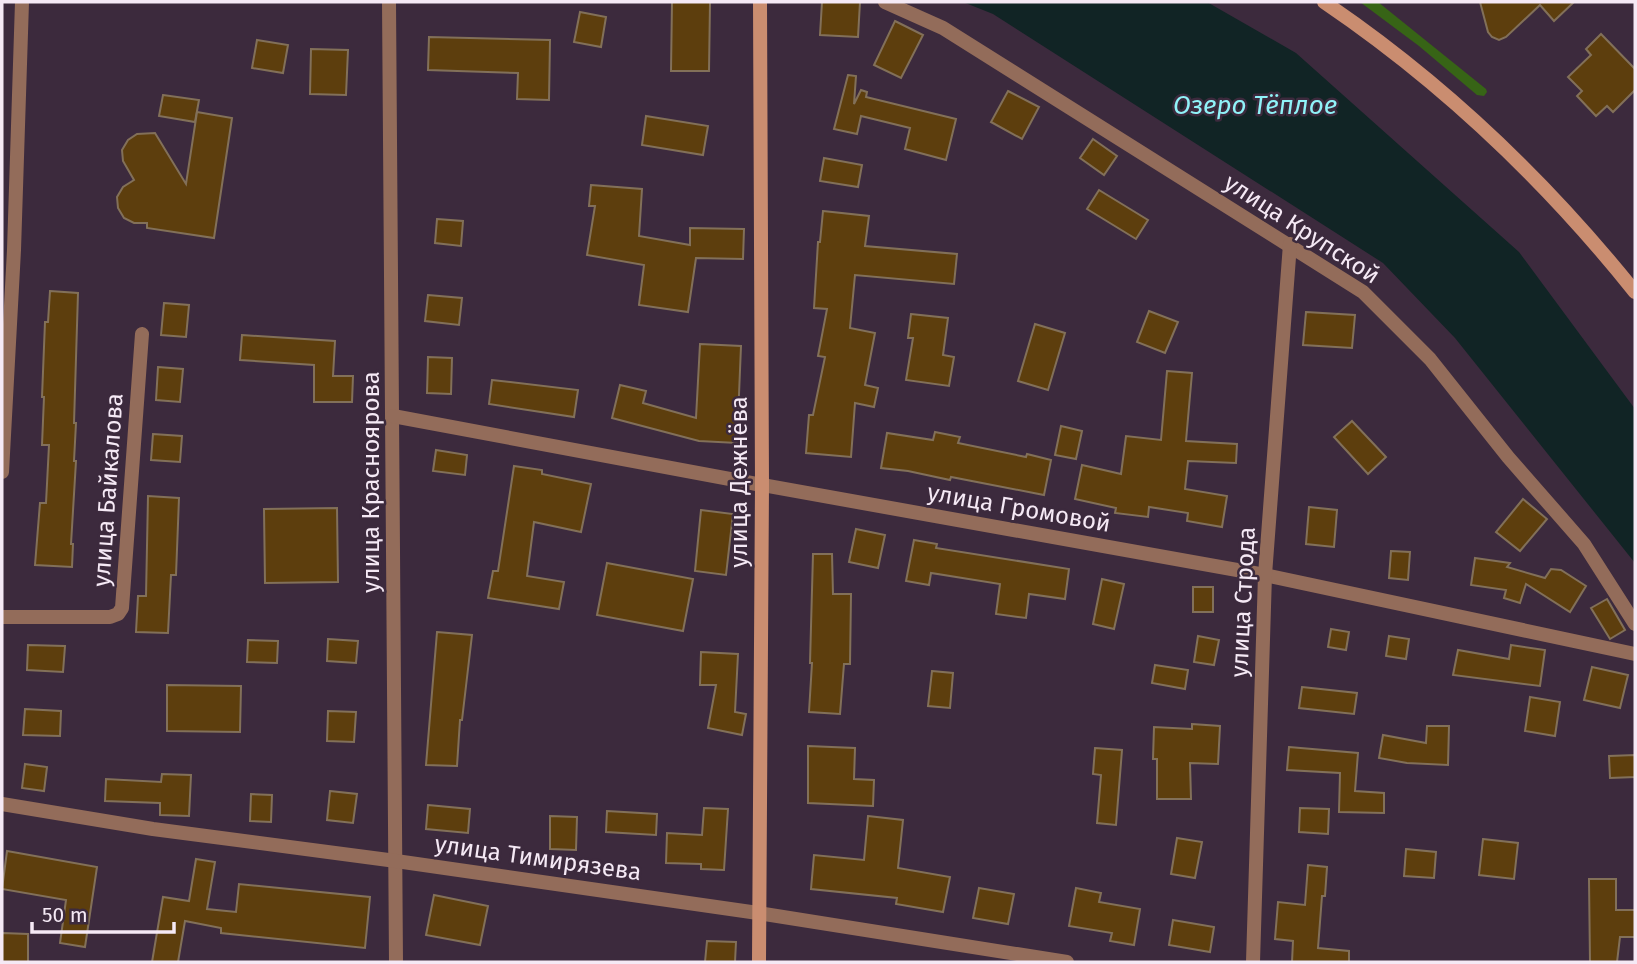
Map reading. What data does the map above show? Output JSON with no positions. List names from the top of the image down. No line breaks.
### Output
{"streets":{"main road":["улица Дежнёва"],"street":["улица Крупской","улица Красноярова","улица Байкалова","улица Громовой","улица Строда","улица Тимирязева"]},"crossings":[["улица Крупской","улица Строда"],["улица Красноярова","улица Громовой"],["улица Красноярова","улица Тимирязева"],["улица Дежнёва","улица Громовой"],["улица Дежнёва","улица Тимирязева"],["улица Громовой","улица Строда"]],"water":["Озеро Тёплое"],"scale_bar":"50 m"}
